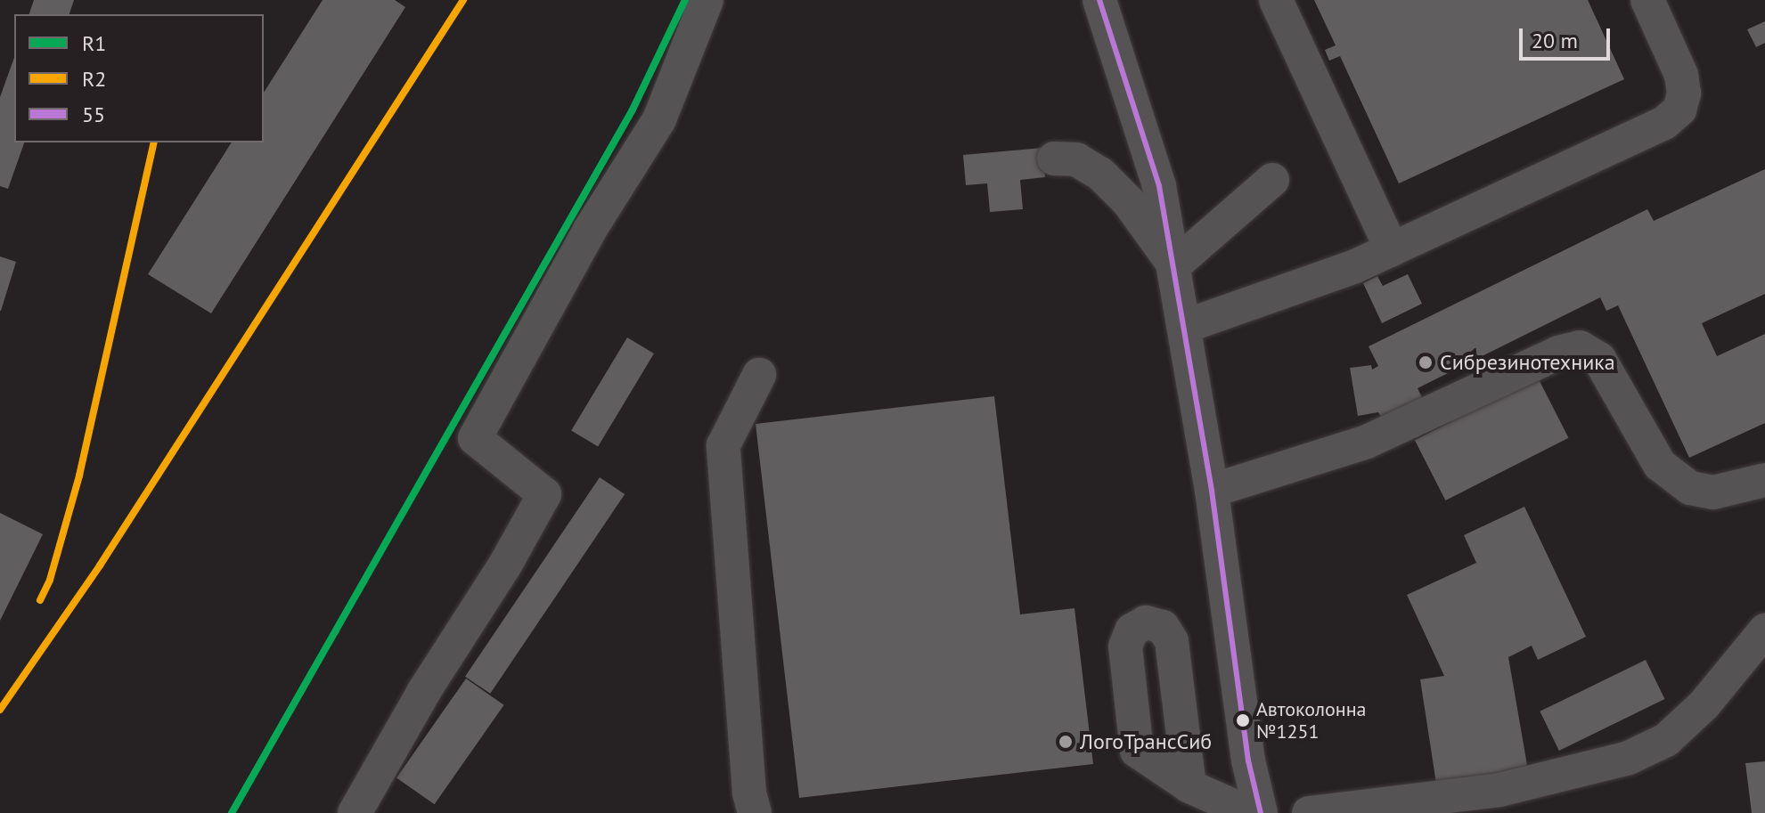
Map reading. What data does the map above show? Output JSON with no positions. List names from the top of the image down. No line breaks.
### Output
{"places":["Сибрезинотехника","Автоколонна №1251","ЛогоТрансСиб"],"lines":["transit line R1","transit line R2","transit line 55"],"legend":["R1","R2","55"],"scale_bar":"20 m"}
